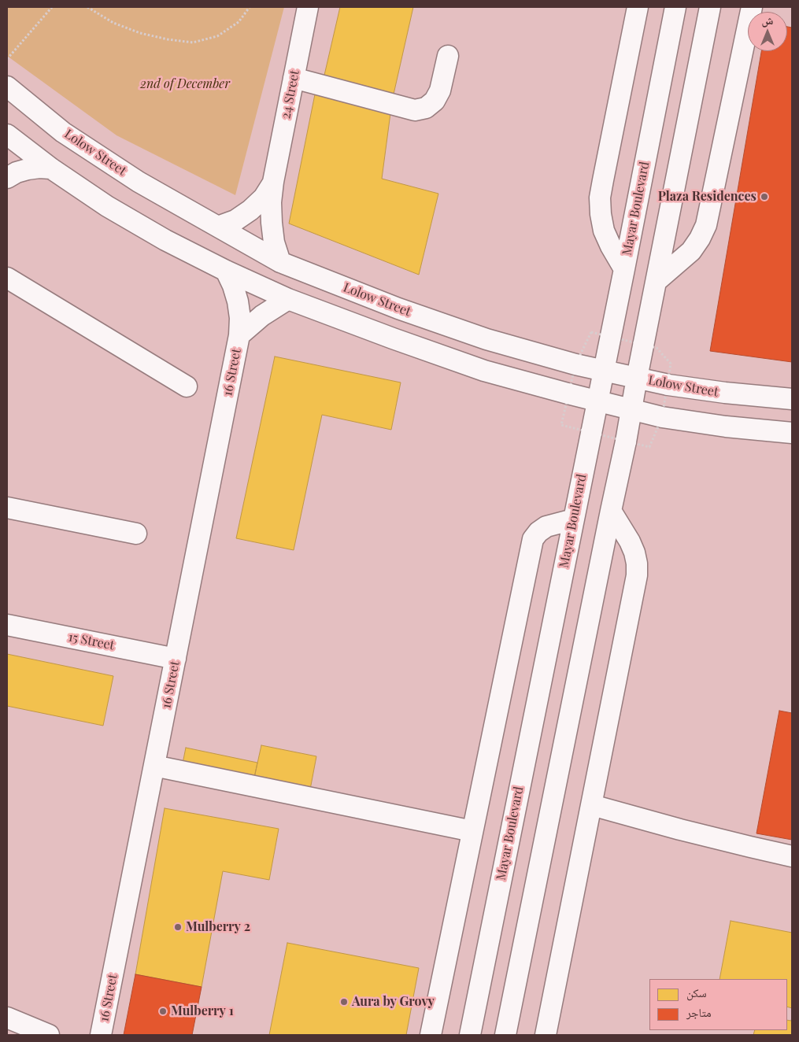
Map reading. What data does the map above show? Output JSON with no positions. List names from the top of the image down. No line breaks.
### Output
{"streets":{"street":["24 Street","Lolow Street","Mayar Boulevard","16 Street","15 Street"]},"crossings":[["24 Street","Lolow Street"],["Lolow Street","Mayar Boulevard"],["16 Street","15 Street"]],"parks":["2nd of December"],"places":["Plaza Residences","Mulberry 2","Aura by Grovy","Mulberry 1"],"legend":["سكن","متاجر"],"north":"top"}
